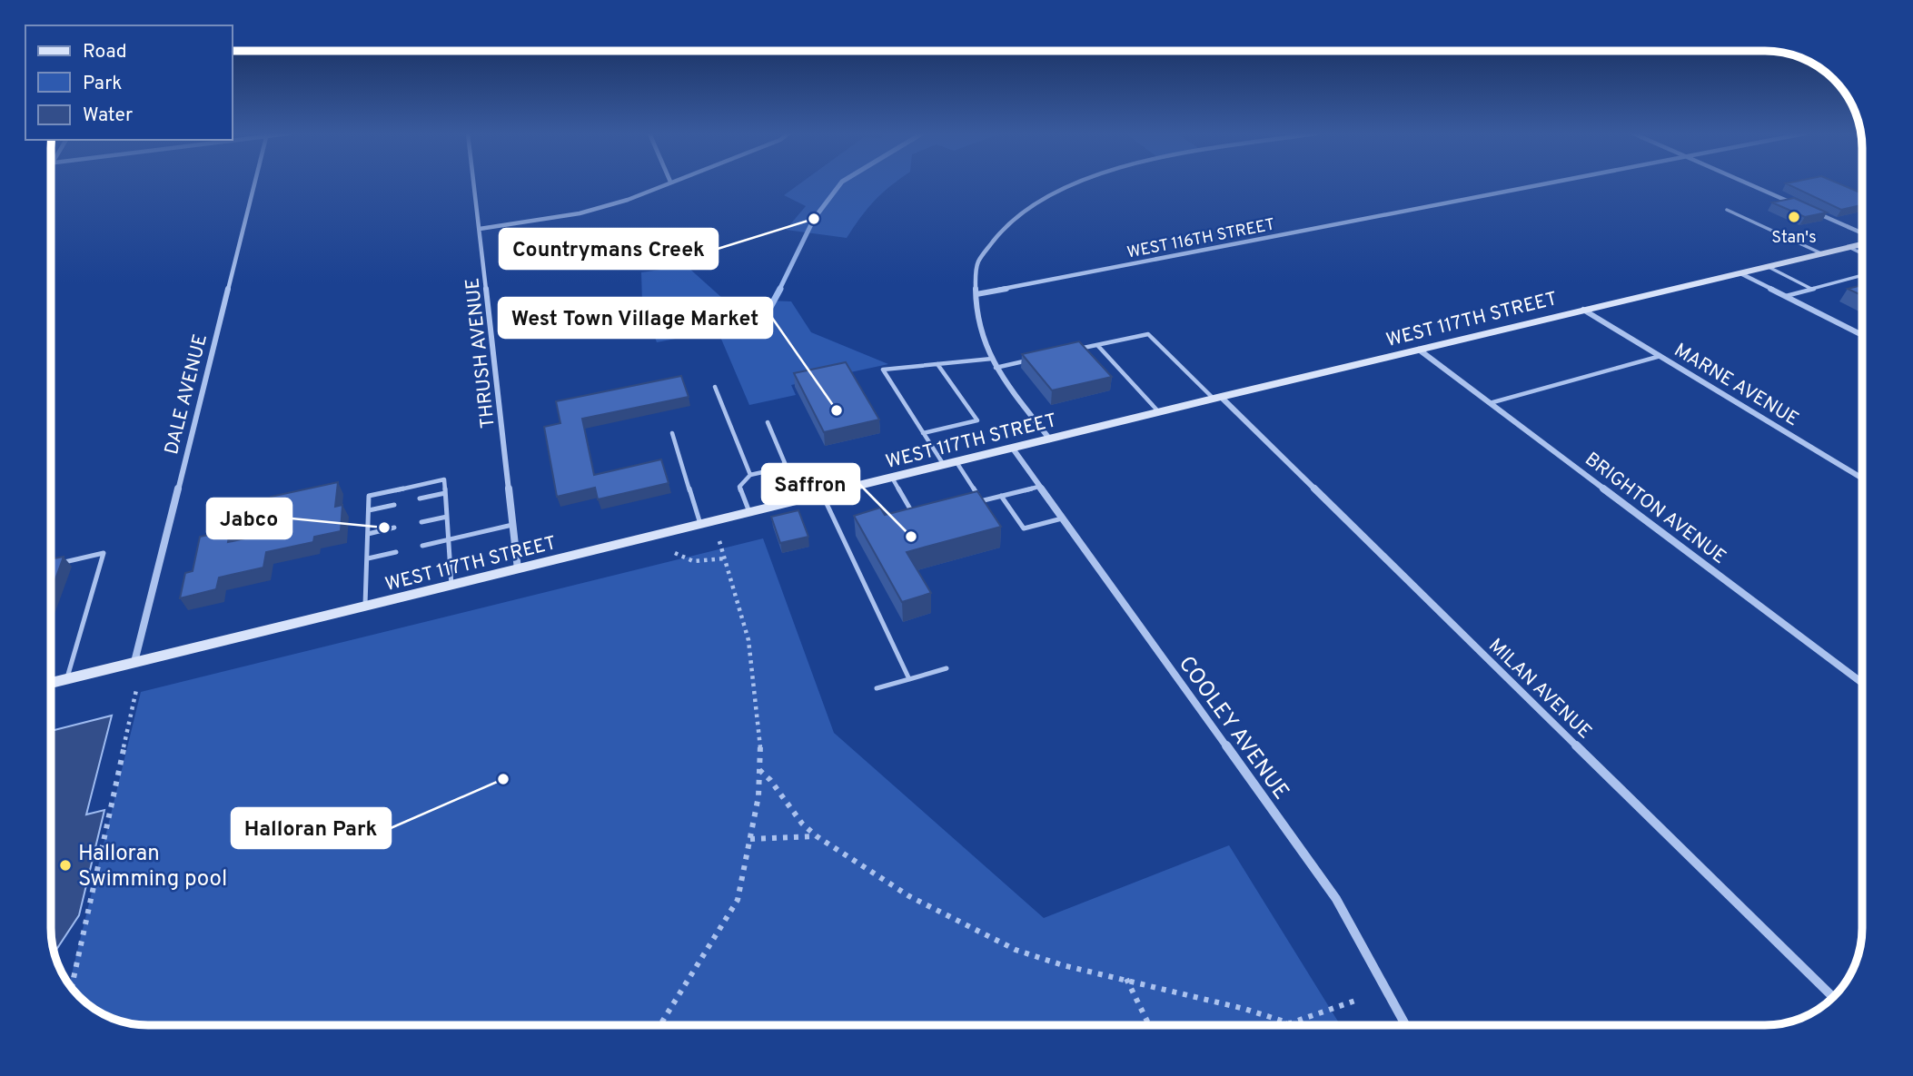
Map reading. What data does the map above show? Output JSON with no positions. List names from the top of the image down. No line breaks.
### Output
{"streets":{"main road":["WEST 117TH STREET"],"street":["WEST 116TH STREET","THRUSH AVENUE","MARNE AVENUE","DALE AVENUE","BRIGHTON AVENUE","MILAN AVENUE","COOLEY AVENUE"]},"crossings":[["WEST 117TH STREET","THRUSH AVENUE"],["WEST 117TH STREET","MARNE AVENUE"],["WEST 117TH STREET","DALE AVENUE"],["WEST 117TH STREET","BRIGHTON AVENUE"],["WEST 117TH STREET","MILAN AVENUE"],["WEST 117TH STREET","COOLEY AVENUE"]],"places":["Stan's","Countrymans Creek","West Town Village Market","Jabco","Saffron","Halloran Park","Halloran Swimming pool"],"legend":["Road","Park","Water"]}
